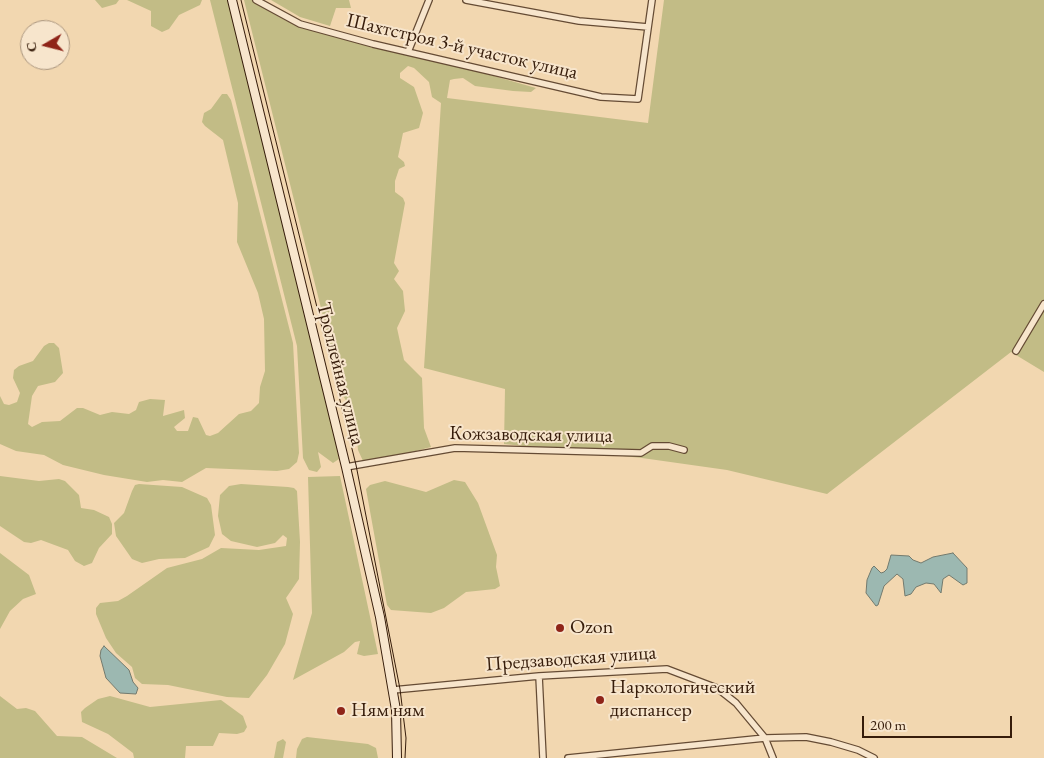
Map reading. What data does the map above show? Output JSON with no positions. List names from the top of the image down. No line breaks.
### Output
{"streets":{"street":["Шахтстроя 3-й участок улица","Троллейная улица","Кожзаводская улица","Предзаводская улица"]},"crossings":[["Троллейная улица","Кожзаводская улица"],["Троллейная улица","Предзаводская улица"]],"places":["Ozon","Наркологический диспансер","Ням ням"],"scale_bar":"200 m","north":"left"}
